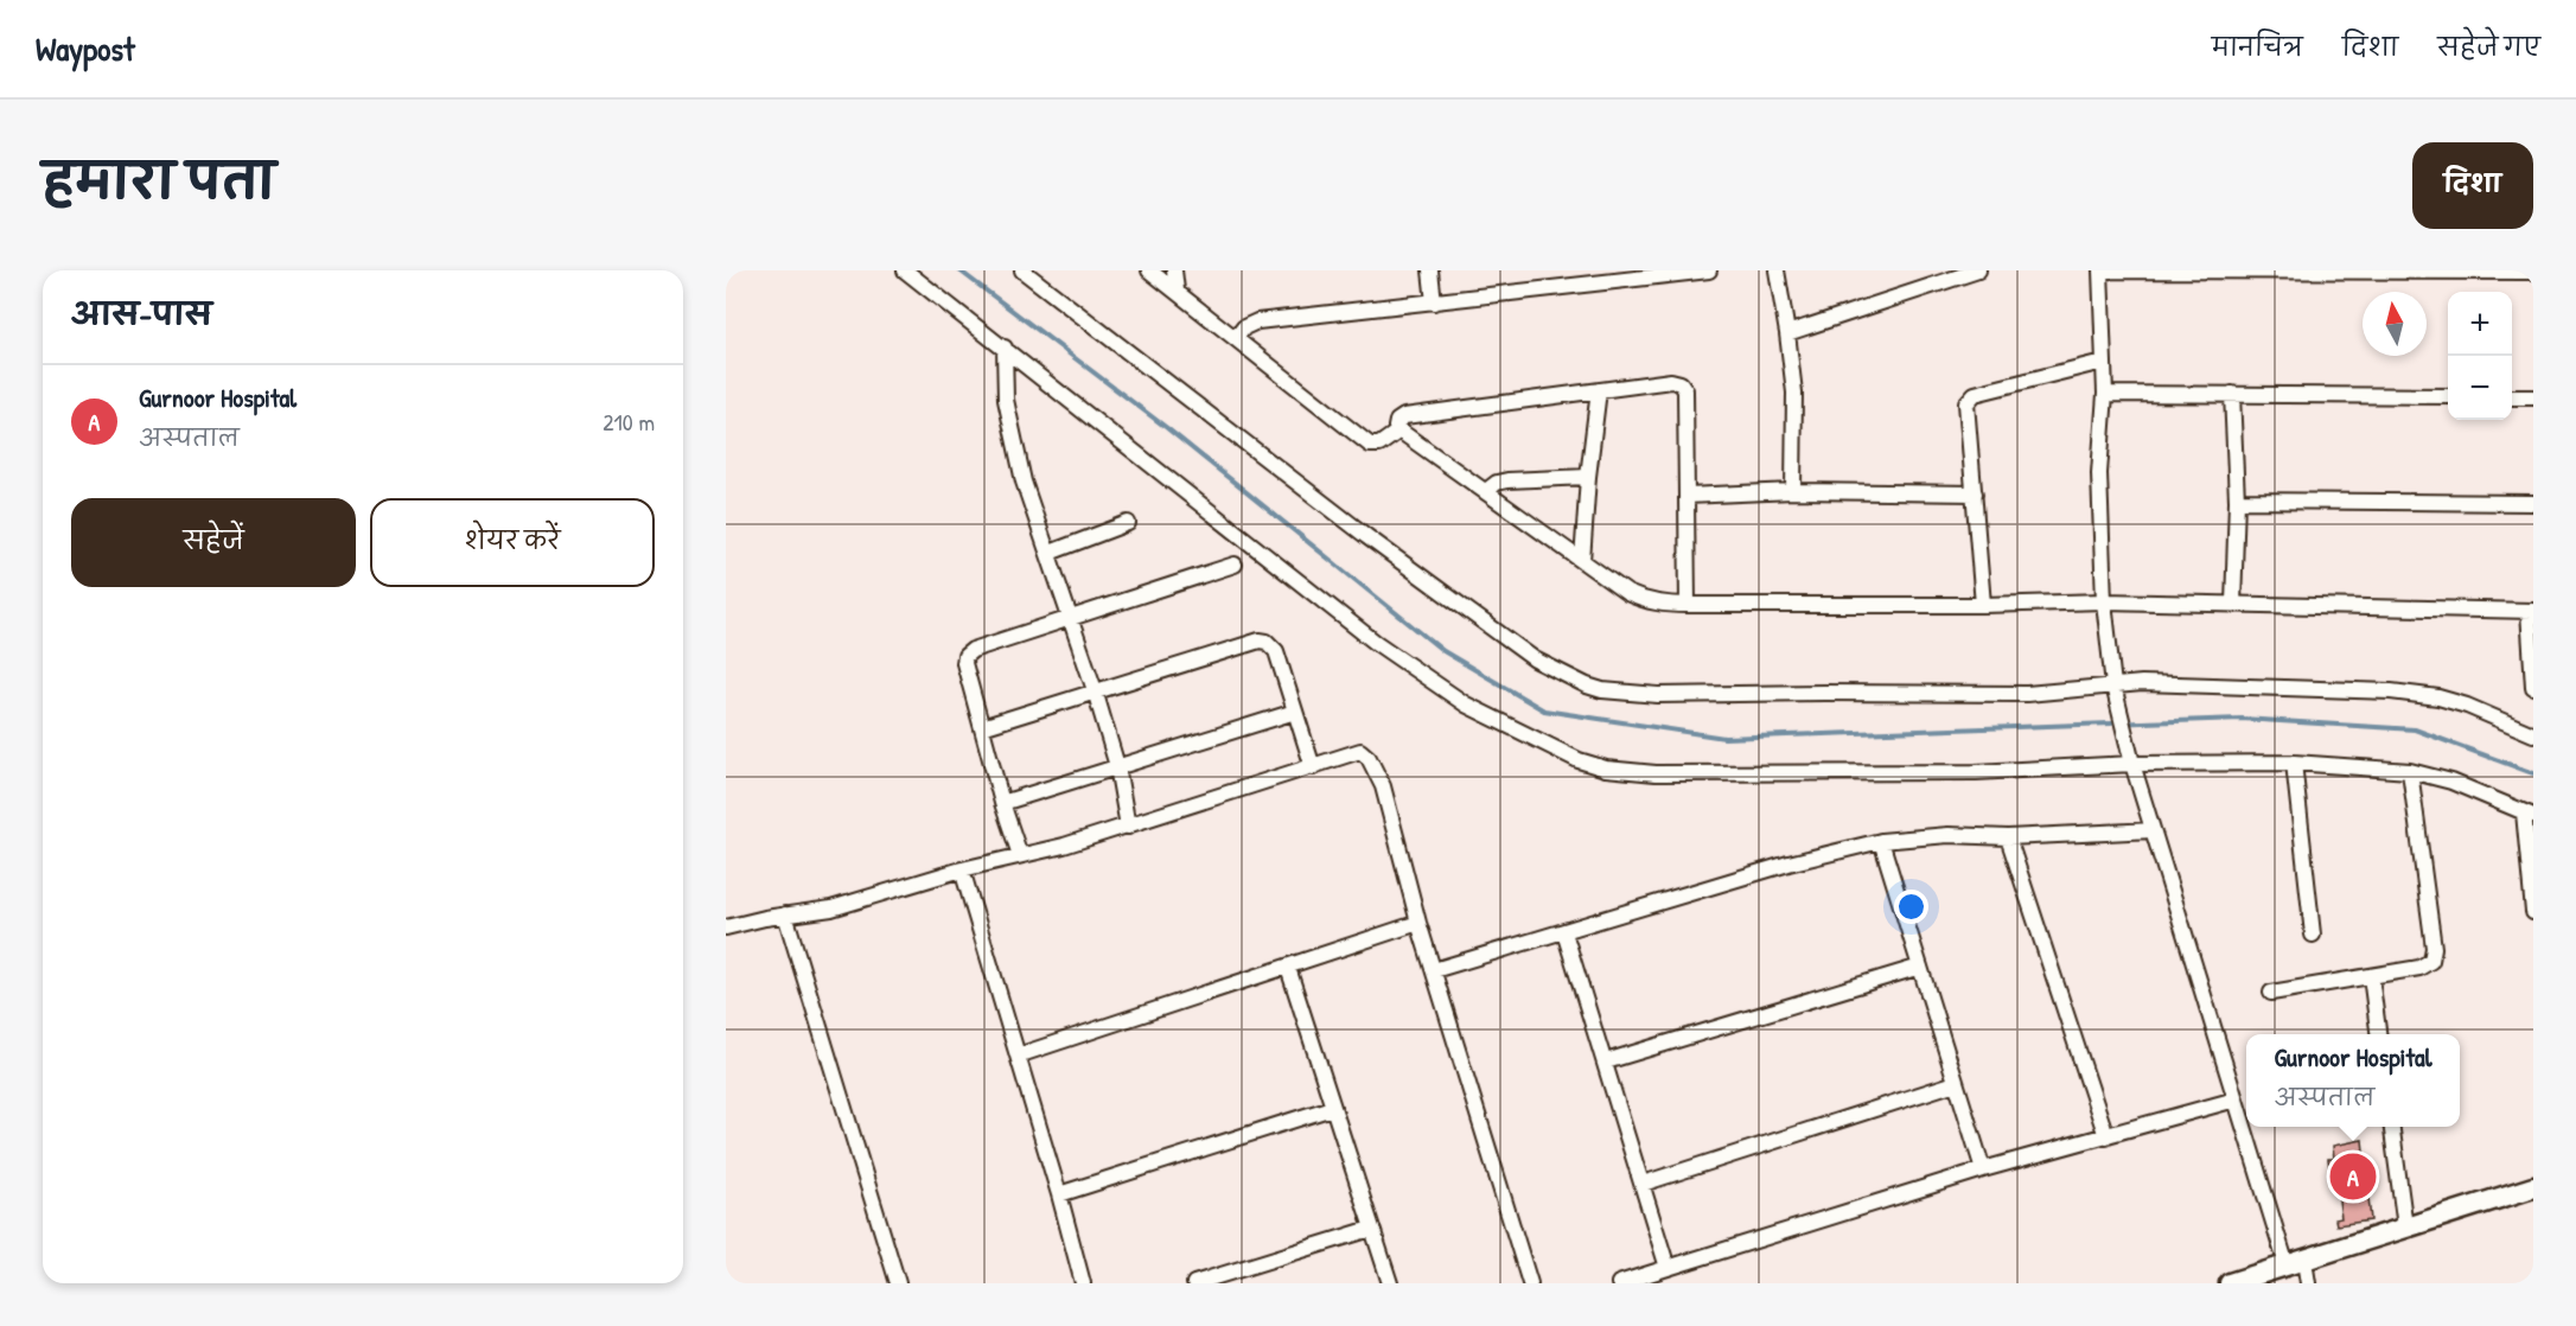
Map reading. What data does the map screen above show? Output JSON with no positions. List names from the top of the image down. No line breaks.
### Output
{"north":"top","page":{"header":"Waypost","nav":["मानचित्र","दिशा","सहेजे गए"],"title":"हमारा पता","buttons":["दिशा",["सहेजें","शेयर करें"]],"heading":"आस-पास","map_buttons":["+","−"],"list":[{"mark":"A","name":"Gurnoor Hospital","note":"अस्पताल","value":"210 m"}],"popup":["Gurnoor Hospital","अस्पताल"],"pins":"A"}}
